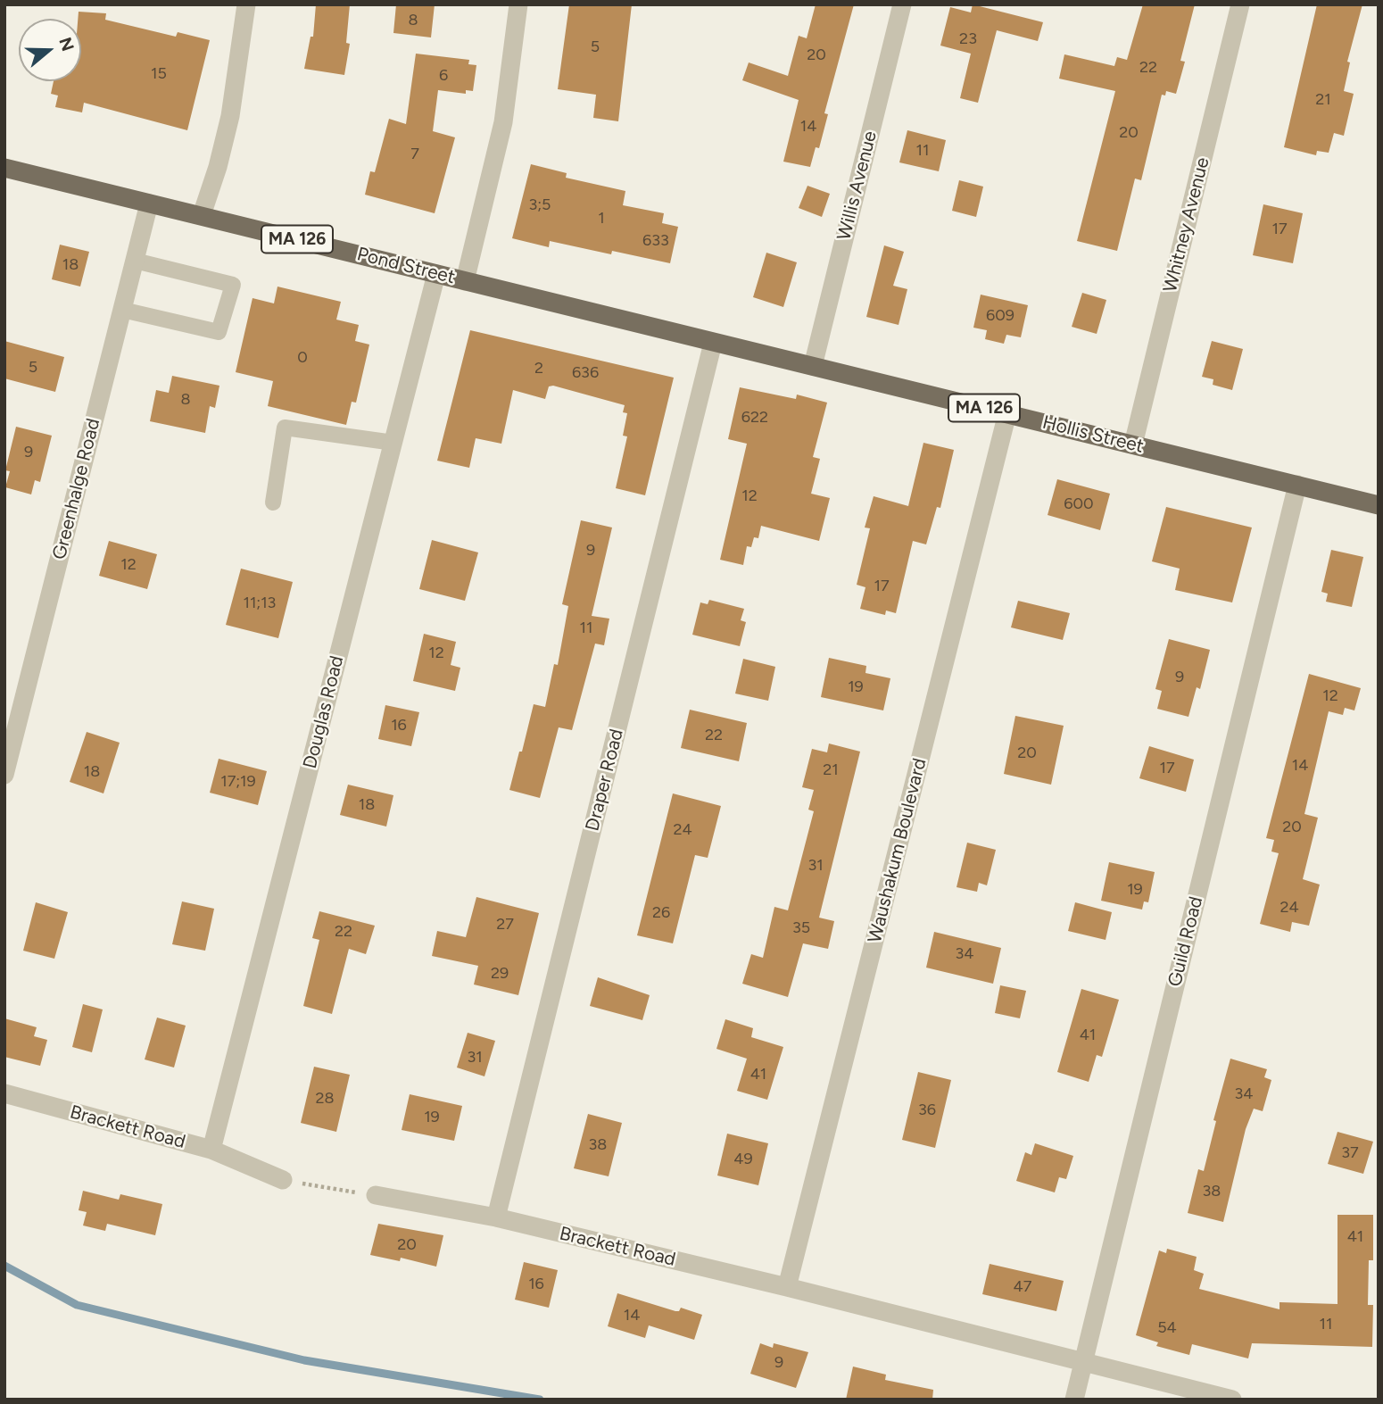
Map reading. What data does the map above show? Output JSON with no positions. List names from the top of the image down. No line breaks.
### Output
{"streets":{"main road":["MA 126","Pond Street","Hollis Street"],"street":["Willis Avenue","Whitney Avenue","Greenhalge Road","Douglas Road","Draper Road","Waushakum Boulevard","Guild Road","Brackett Road"]},"crossings":[["Willis Avenue","Hollis Street"],["Whitney Avenue","Hollis Street"],["Pond Street","Hollis Street"],["Pond Street","Greenhalge Road"],["Pond Street","Douglas Road"],["Hollis Street","Draper Road"],["Hollis Street","Waushakum Boulevard"],["Hollis Street","Guild Road"],["Douglas Road","Brackett Road"],["Draper Road","Brackett Road"],["Waushakum Boulevard","Brackett Road"],["Guild Road","Brackett Road"]],"house_numbers":["8","23","5","20","22","15","6","21","14","20","11","7","3;5","1","17","633","18","609","0","5","2","636","8","622","9","12","600","9","12","17","11;13","11","12","9","19","12","16","22","20","14","17","21","18","17;19","18","20","24","31","19","24","26","27","35","22","34","29","41","31","41","34","28","36","19","38","37","49","38","41","20","16","47","14","11","54","9"],"north":"right"}
